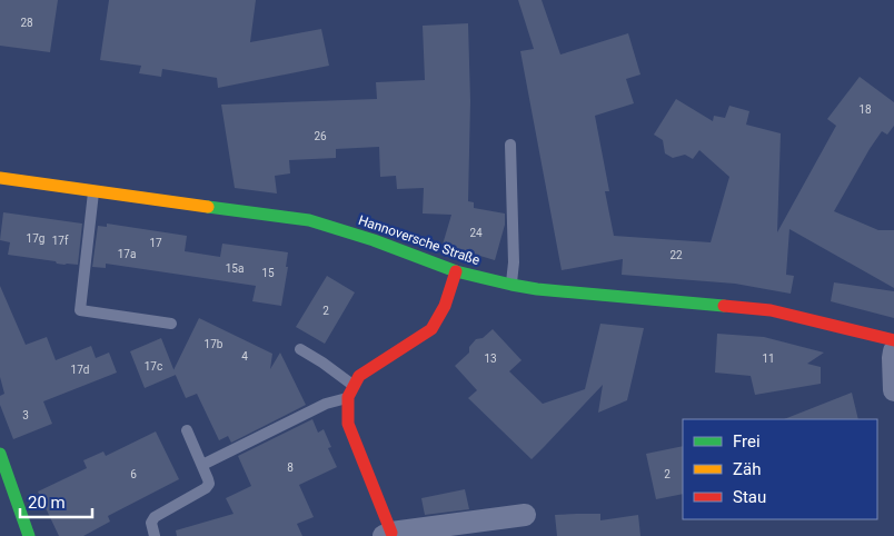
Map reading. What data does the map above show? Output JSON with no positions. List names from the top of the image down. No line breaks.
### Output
{"streets":{"street":["Hannoversche Straße"]},"house_numbers":["28","18","26","24","17g","17f","17","17a","22","15a","15","2","17b","4","13","11","17c","17d","3","8","6","2"],"legend":["Frei","Zäh","Stau"],"scale_bar":"20 m"}
